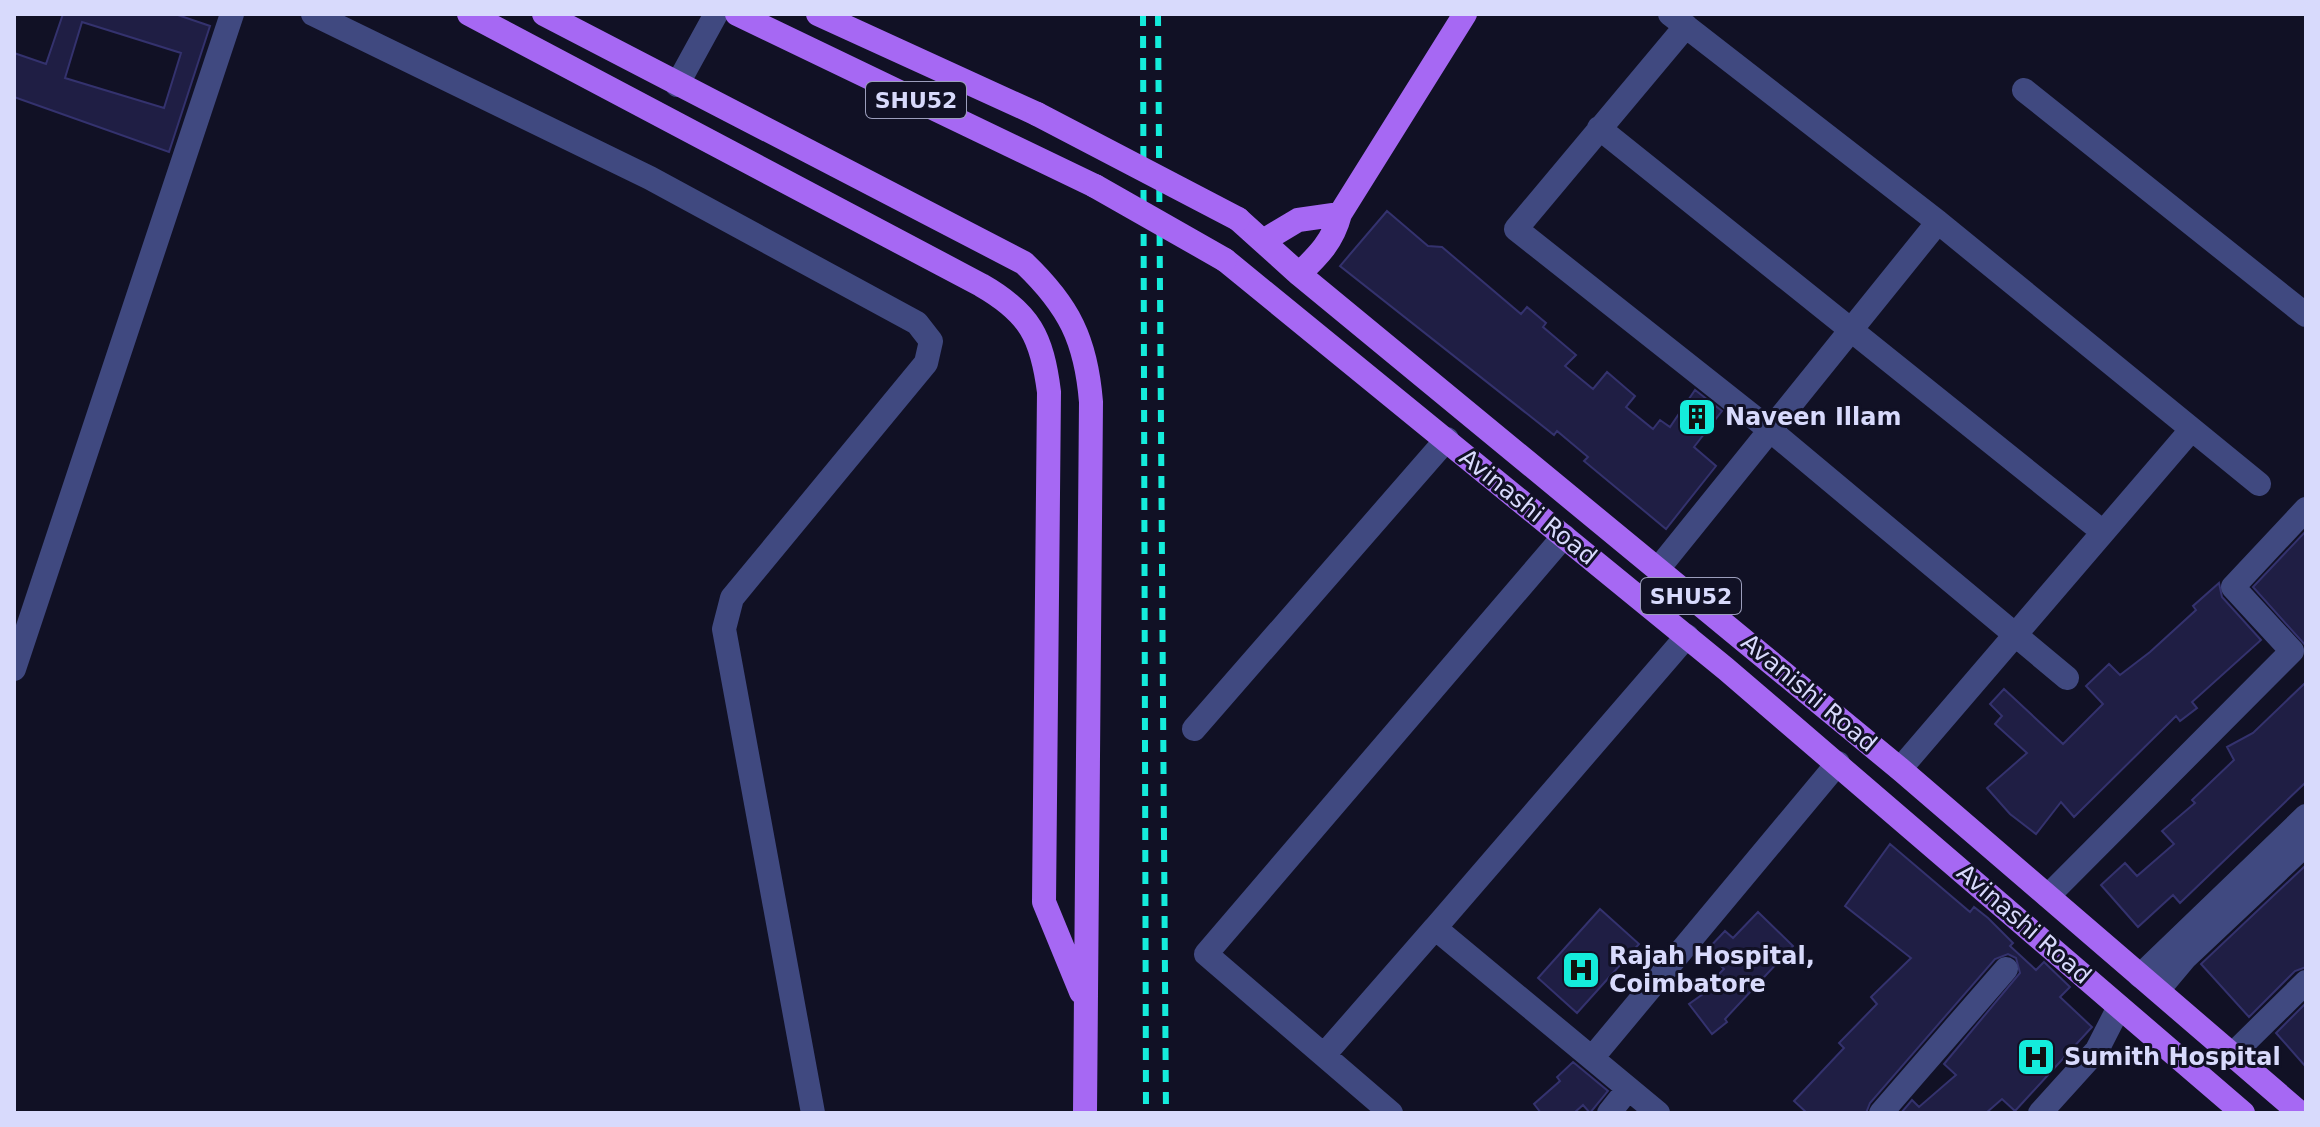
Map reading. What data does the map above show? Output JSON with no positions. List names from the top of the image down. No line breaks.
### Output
{"streets":{"main road":["SHU52","Avinashi Road","Avanishi Road"]},"places":{"building":["Naveen Illam"],"hospital":["Rajah Hospital, Coimbatore","Sumith Hospital"]}}
